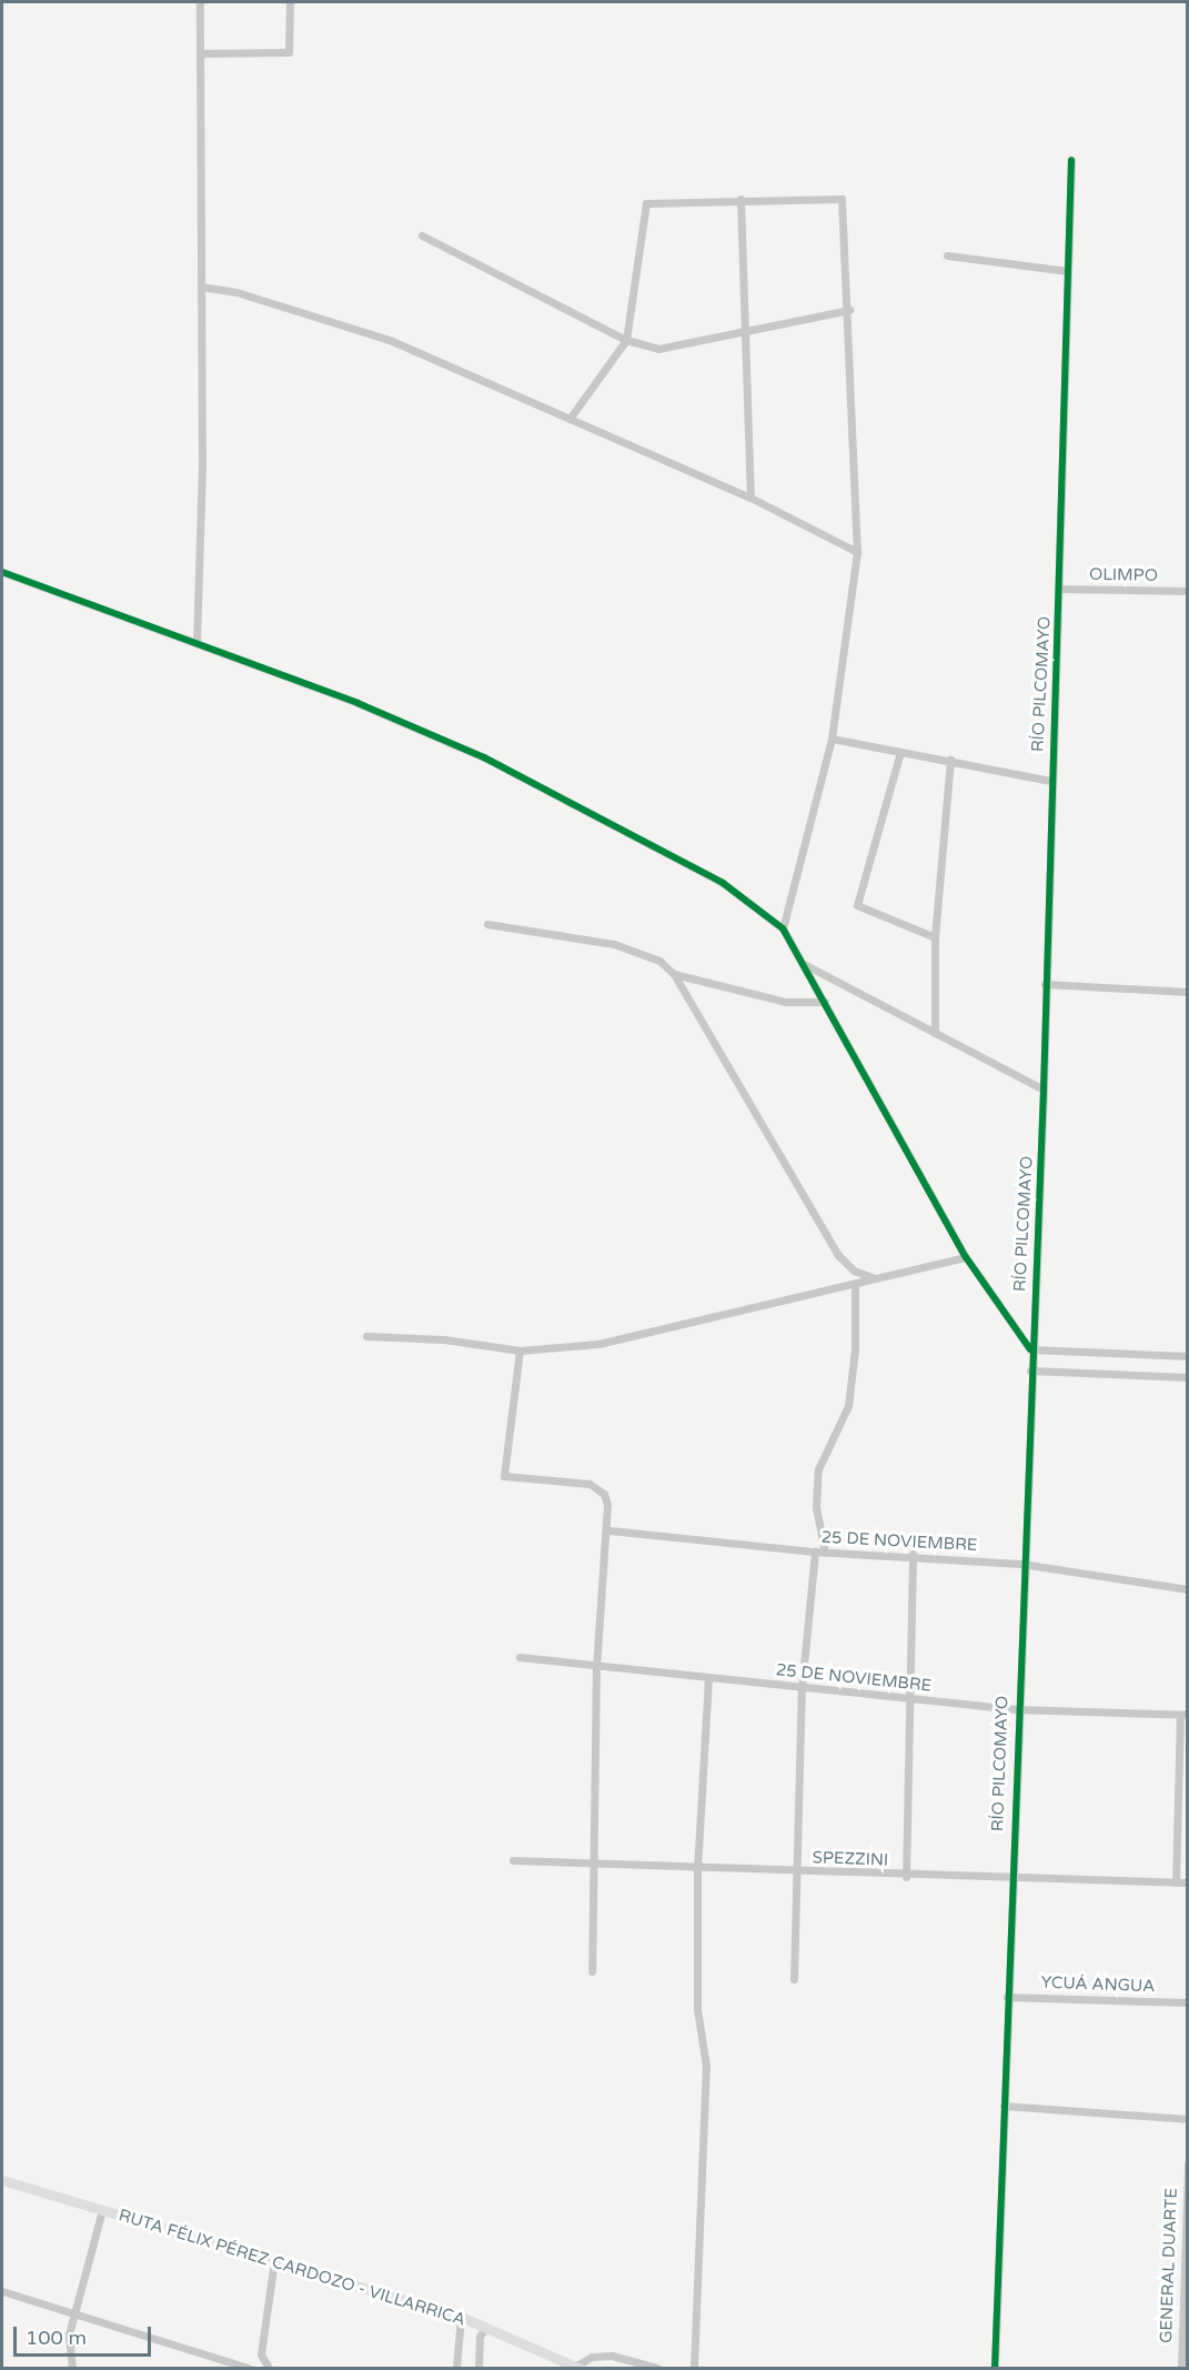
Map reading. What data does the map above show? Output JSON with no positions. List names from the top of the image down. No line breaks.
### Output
{"streets":{"street":["OLIMPO","RÍO PILCOMAYO","25 DE NOVIEMBRE","SPEZZINI","YCUÁ ANGUA","GENERAL DUARTE","RUTA FÉLIX PÉREZ CARDOZO - VILLARRICA"]},"crossings":[["OLIMPO","RÍO PILCOMAYO"],["RÍO PILCOMAYO","25 DE NOVIEMBRE"],["RÍO PILCOMAYO","SPEZZINI"],["RÍO PILCOMAYO","YCUÁ ANGUA"]],"scale_bar":"100 m"}
